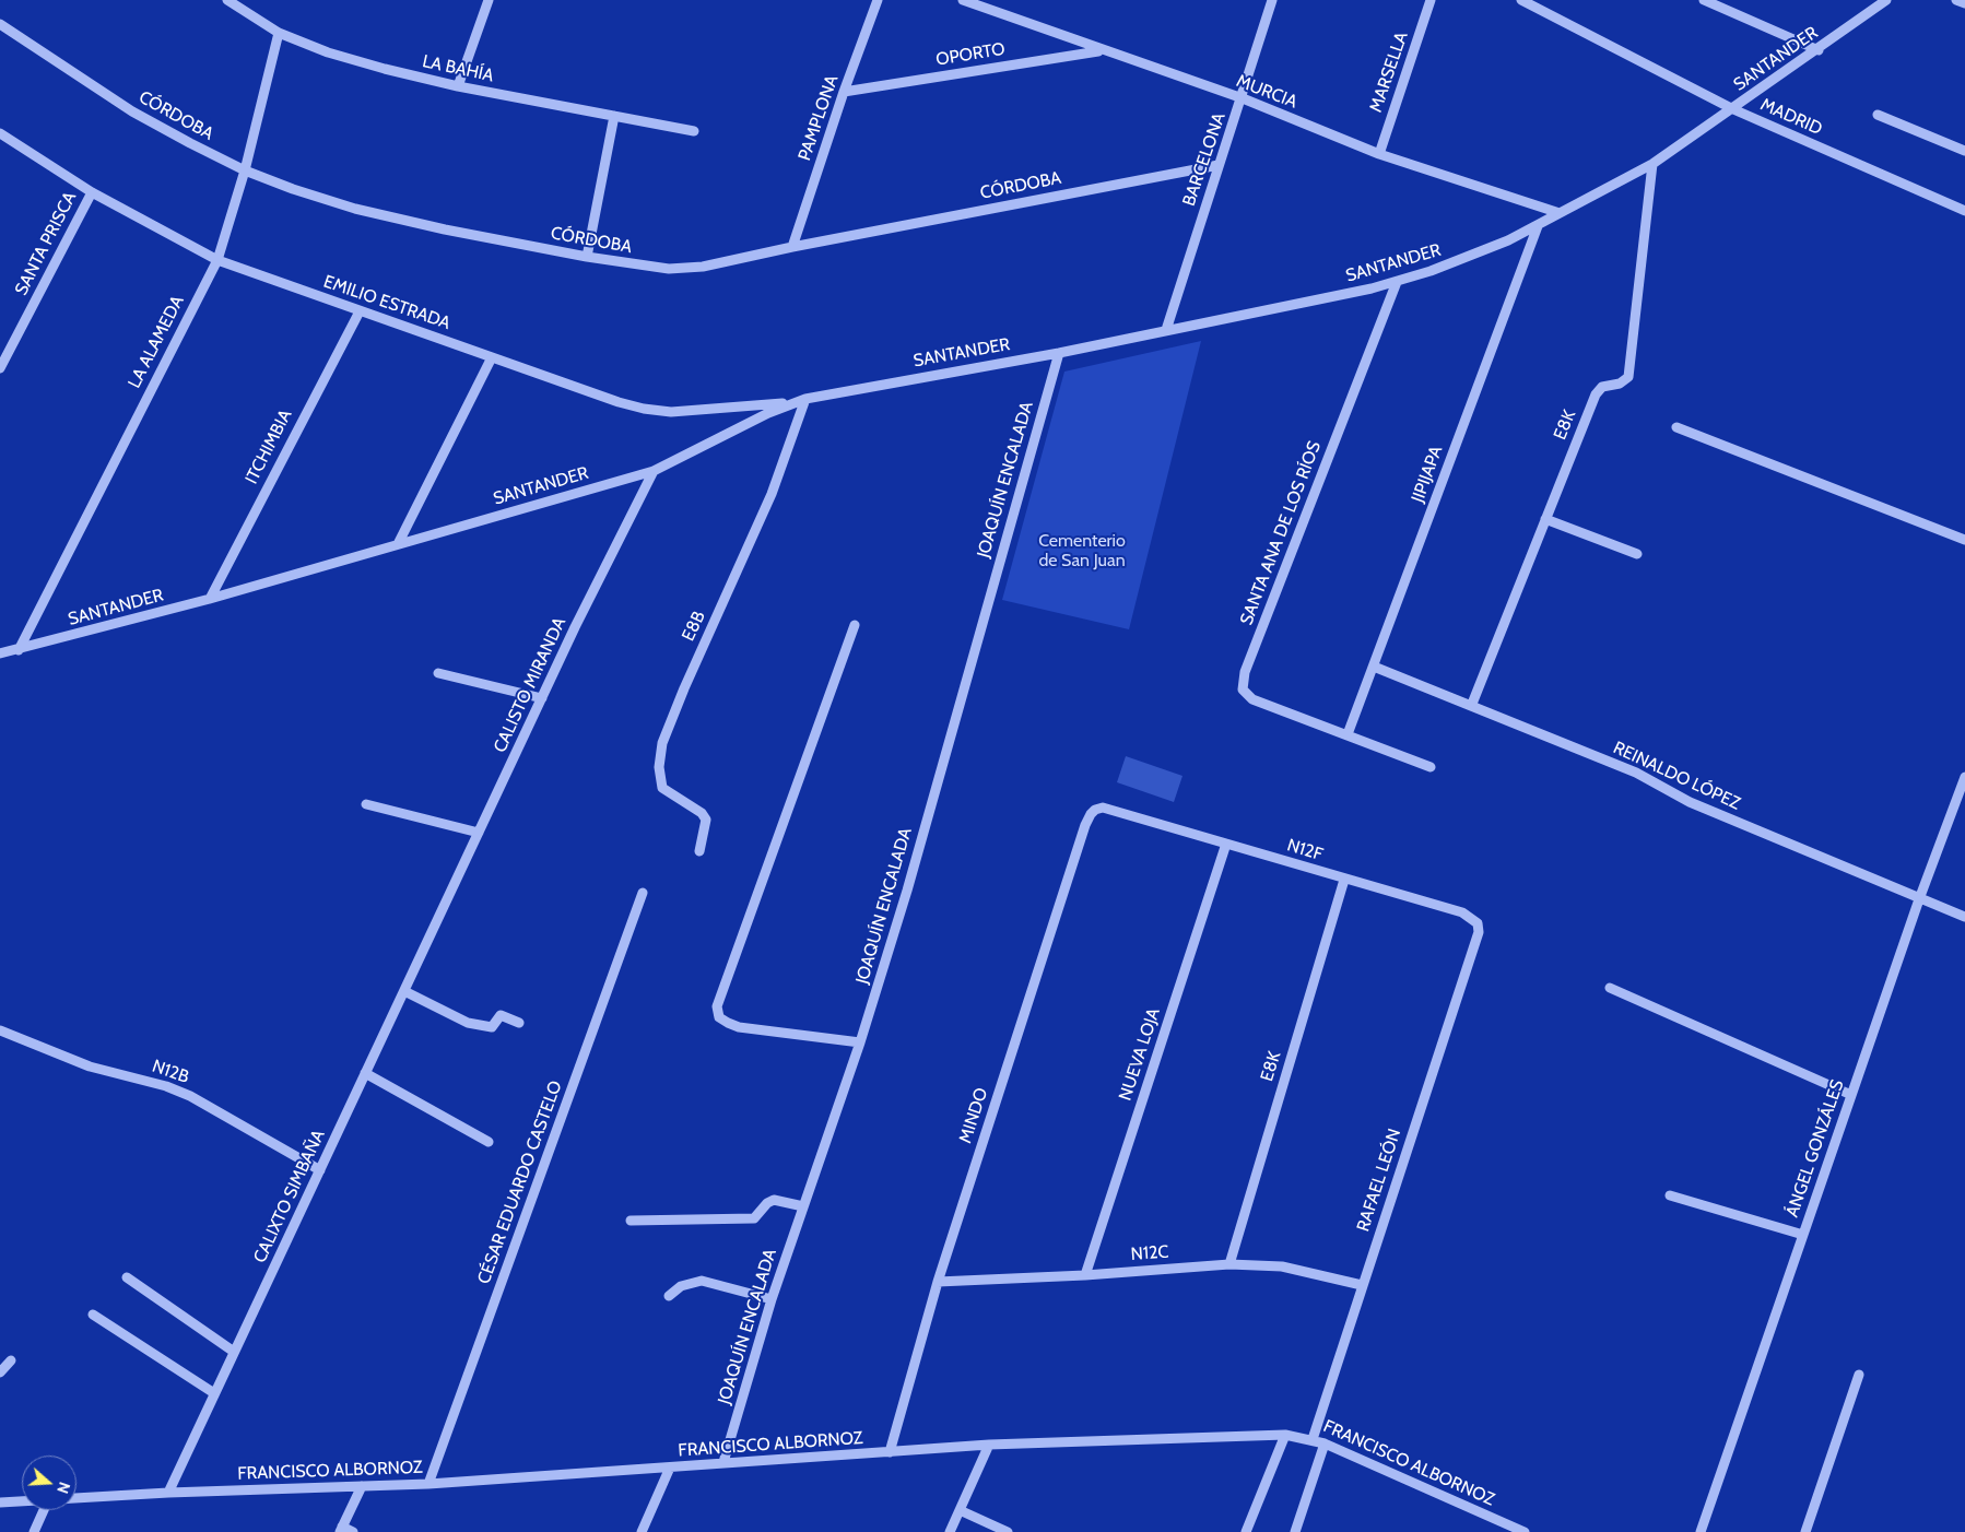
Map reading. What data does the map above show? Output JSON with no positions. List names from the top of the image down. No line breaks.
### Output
{"streets":{"street":["OPORTO","SANTANDER","LA BAHÍA","MARSELLA","MURCIA","CÓRDOBA","MADRID","PAMPLONA","BARCELONA","SANTA PRISCA","EMILIO ESTRADA","LA ALAMEDA","E8K","ITCHIMBIA","JIPIJAPA","JOAQUÍN ENCALADA","SANTA ANA DE LOS RÍOS","E8B","CALISTO MIRANDA","REINALDO LÓPEZ","N12F","NUEVA LOJA","N12B","MINDO","ÁNGEL GONZÁLES","RAFAEL LEÓN","CÉSAR EDUARDO CASTELO","CALIXTO SIMBAÑA","N12C","FRANCISCO ALBORNOZ"]},"crossings":[["OPORTO","MURCIA"],["OPORTO","PAMPLONA"],["SANTANDER","MURCIA"],["SANTANDER","MADRID"],["SANTANDER","BARCELONA"],["SANTANDER","EMILIO ESTRADA"],["SANTANDER","LA ALAMEDA"],["SANTANDER","E8K"],["SANTANDER","ITCHIMBIA"],["SANTANDER","JIPIJAPA"],["SANTANDER","JOAQUÍN ENCALADA"],["SANTANDER","SANTA ANA DE LOS RÍOS"],["SANTANDER","E8B"],["SANTANDER","CALISTO MIRANDA"],["LA BAHÍA","LA ALAMEDA"],["MARSELLA","MURCIA"],["MURCIA","BARCELONA"],["CÓRDOBA","PAMPLONA"],["CÓRDOBA","BARCELONA"],["CÓRDOBA","LA ALAMEDA"],["SANTA PRISCA","EMILIO ESTRADA"],["EMILIO ESTRADA","LA ALAMEDA"],["EMILIO ESTRADA","ITCHIMBIA"],["E8K","REINALDO LÓPEZ"],["E8K","N12F"],["E8K","N12C"],["JIPIJAPA","SANTA ANA DE LOS RÍOS"],["JIPIJAPA","REINALDO LÓPEZ"],["JOAQUÍN ENCALADA","FRANCISCO ALBORNOZ"],["CALISTO MIRANDA","CALIXTO SIMBAÑA"],["REINALDO LÓPEZ","ÁNGEL GONZÁLES"],["N12F","NUEVA LOJA"],["N12F","MINDO"],["N12F","RAFAEL LEÓN"],["NUEVA LOJA","N12C"],["N12B","CALIXTO SIMBAÑA"],["MINDO","N12C"],["MINDO","FRANCISCO ALBORNOZ"],["RAFAEL LEÓN","N12C"],["RAFAEL LEÓN","FRANCISCO ALBORNOZ"],["CÉSAR EDUARDO CASTELO","FRANCISCO ALBORNOZ"],["CALIXTO SIMBAÑA","FRANCISCO ALBORNOZ"]],"parks":["Cementerio de San Juan"],"north":"right"}
